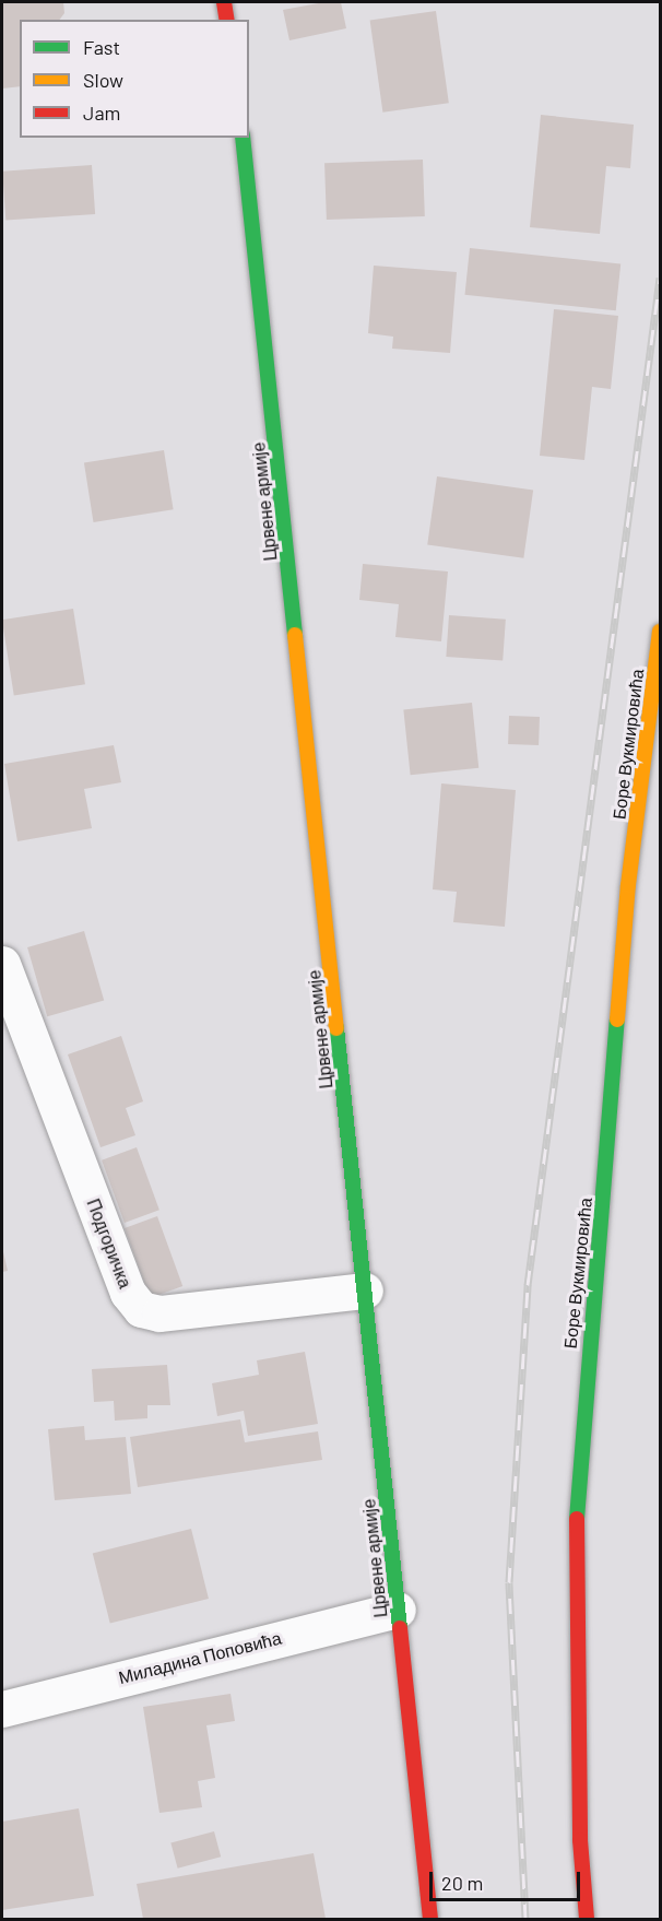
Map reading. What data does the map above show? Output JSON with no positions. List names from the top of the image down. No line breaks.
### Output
{"streets":{"main road":["Црвене армије","Боре Вукмировића"],"street":["Подгоричка","Миладина Поповића"]},"crossings":[["Црвене армије","Подгоричка"],["Црвене армије","Миладина Поповића"]],"legend":["Fast","Slow","Jam"],"scale_bar":"20 m"}
